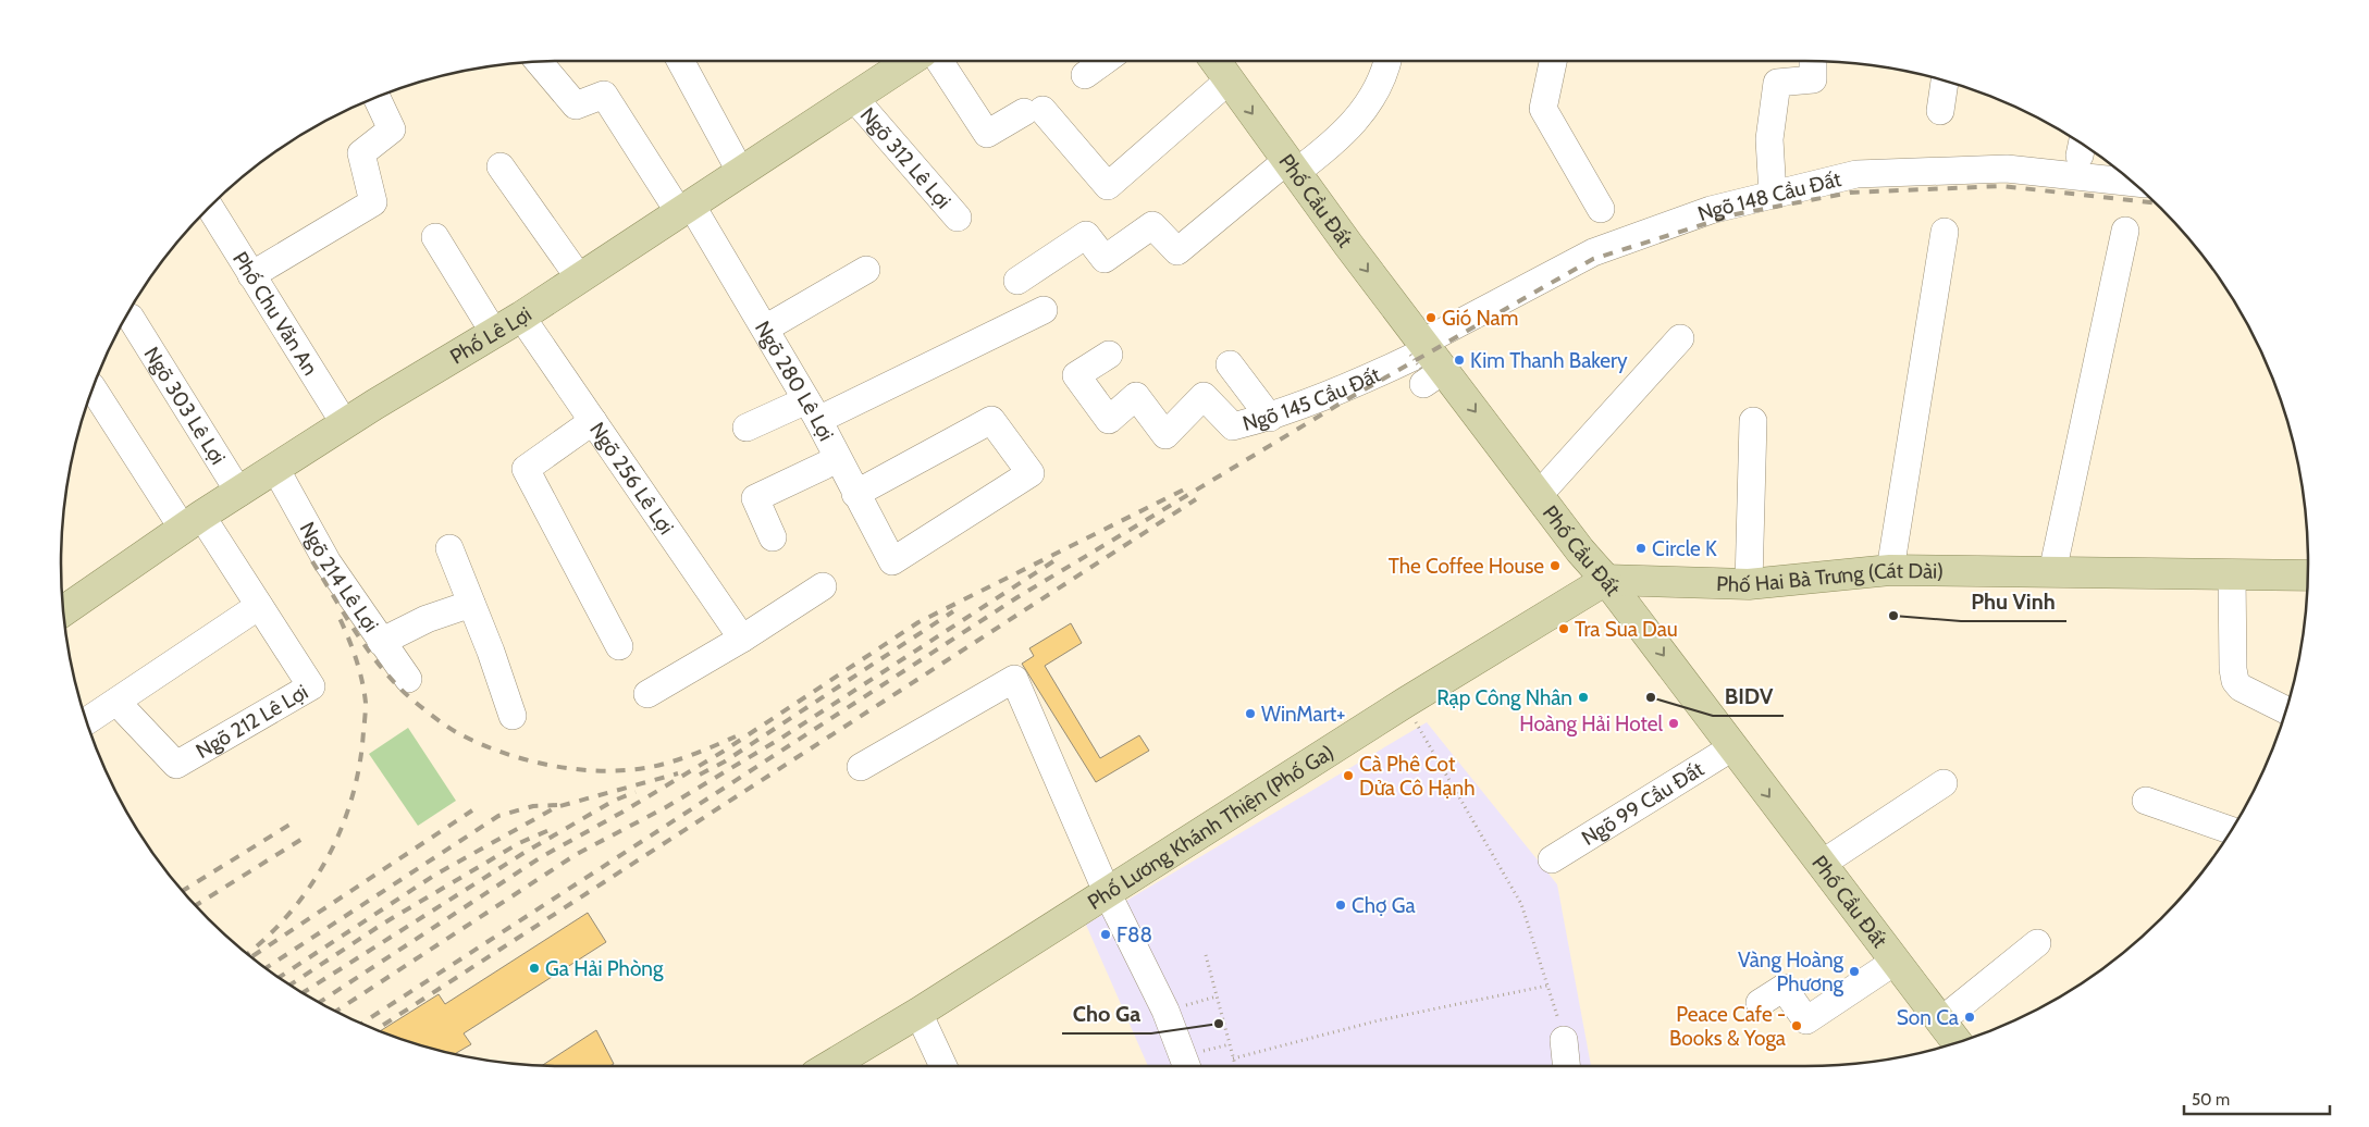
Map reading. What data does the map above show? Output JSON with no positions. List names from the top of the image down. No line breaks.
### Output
{"streets":{"main road":["Phố Cầu Đất","Phố Lê Lợi","Phố Hai Bà Trưng (Cát Dài)","Phố Lương Khánh Thiện (Phố Ga)"],"street":["Ngõ 312 Lê Lợi","Ngõ 148 Cầu Đất","Phố Chu Văn An","Ngõ 280 Lê Lợi","Ngõ 145 Cầu Đất","Ngõ 303 Lê Lợi","Ngõ 256 Lê Lợi","Ngõ 214 Lê Lợi","Ngõ 212 Lê Lợi","Ngõ 99 Cầu Đất"]},"crossings":[["Ngõ 312 Lê Lợi","Phố Lê Lợi"],["Ngõ 148 Cầu Đất","Phố Cầu Đất"],["Ngõ 148 Cầu Đất","Ngõ 145 Cầu Đất"],["Phố Cầu Đất","Ngõ 145 Cầu Đất"],["Phố Cầu Đất","Phố Hai Bà Trưng (Cát Dài)"],["Phố Cầu Đất","Ngõ 99 Cầu Đất"],["Phố Cầu Đất","Phố Lương Khánh Thiện (Phố Ga)"],["Phố Chu Văn An","Phố Lê Lợi"],["Phố Lê Lợi","Ngõ 280 Lê Lợi"],["Phố Lê Lợi","Ngõ 303 Lê Lợi"],["Phố Lê Lợi","Ngõ 256 Lê Lợi"],["Phố Lê Lợi","Ngõ 214 Lê Lợi"],["Phố Lê Lợi","Ngõ 212 Lê Lợi"],["Phố Hai Bà Trưng (Cát Dài)","Phố Lương Khánh Thiện (Phố Ga)"]],"one_way":["Phố Cầu Đất"],"places":["Gió Nam","Kim Thanh Bakery","Circle K","The Coffee House","Phu Vinh","Tra Sua Dau","Rạp Công Nhân","BIDV","WinMart+","Hoàng Hải Hotel","Cà Phê Cot Dửa Cô Hạnh","Chợ Ga","F88","Ga Hải Phòng","Vàng Hoàng Phương","Son Ca","Cho Ga","Peace Cafe - Books & Yoga"],"scale_bar":"50 m"}
